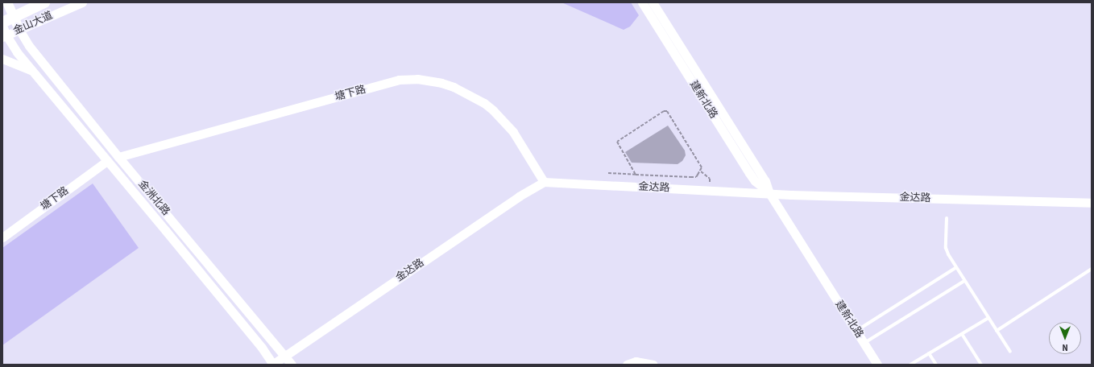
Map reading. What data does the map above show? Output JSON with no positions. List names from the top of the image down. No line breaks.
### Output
{"streets":{"main road":["金山大道","塘下路","建新北路","金达路","金洲北路"]},"crossings":[["金山大道","金洲北路"],["塘下路","金达路"],["塘下路","金洲北路"],["建新北路","金达路"],["金达路","金洲北路"]],"north":"bottom"}
